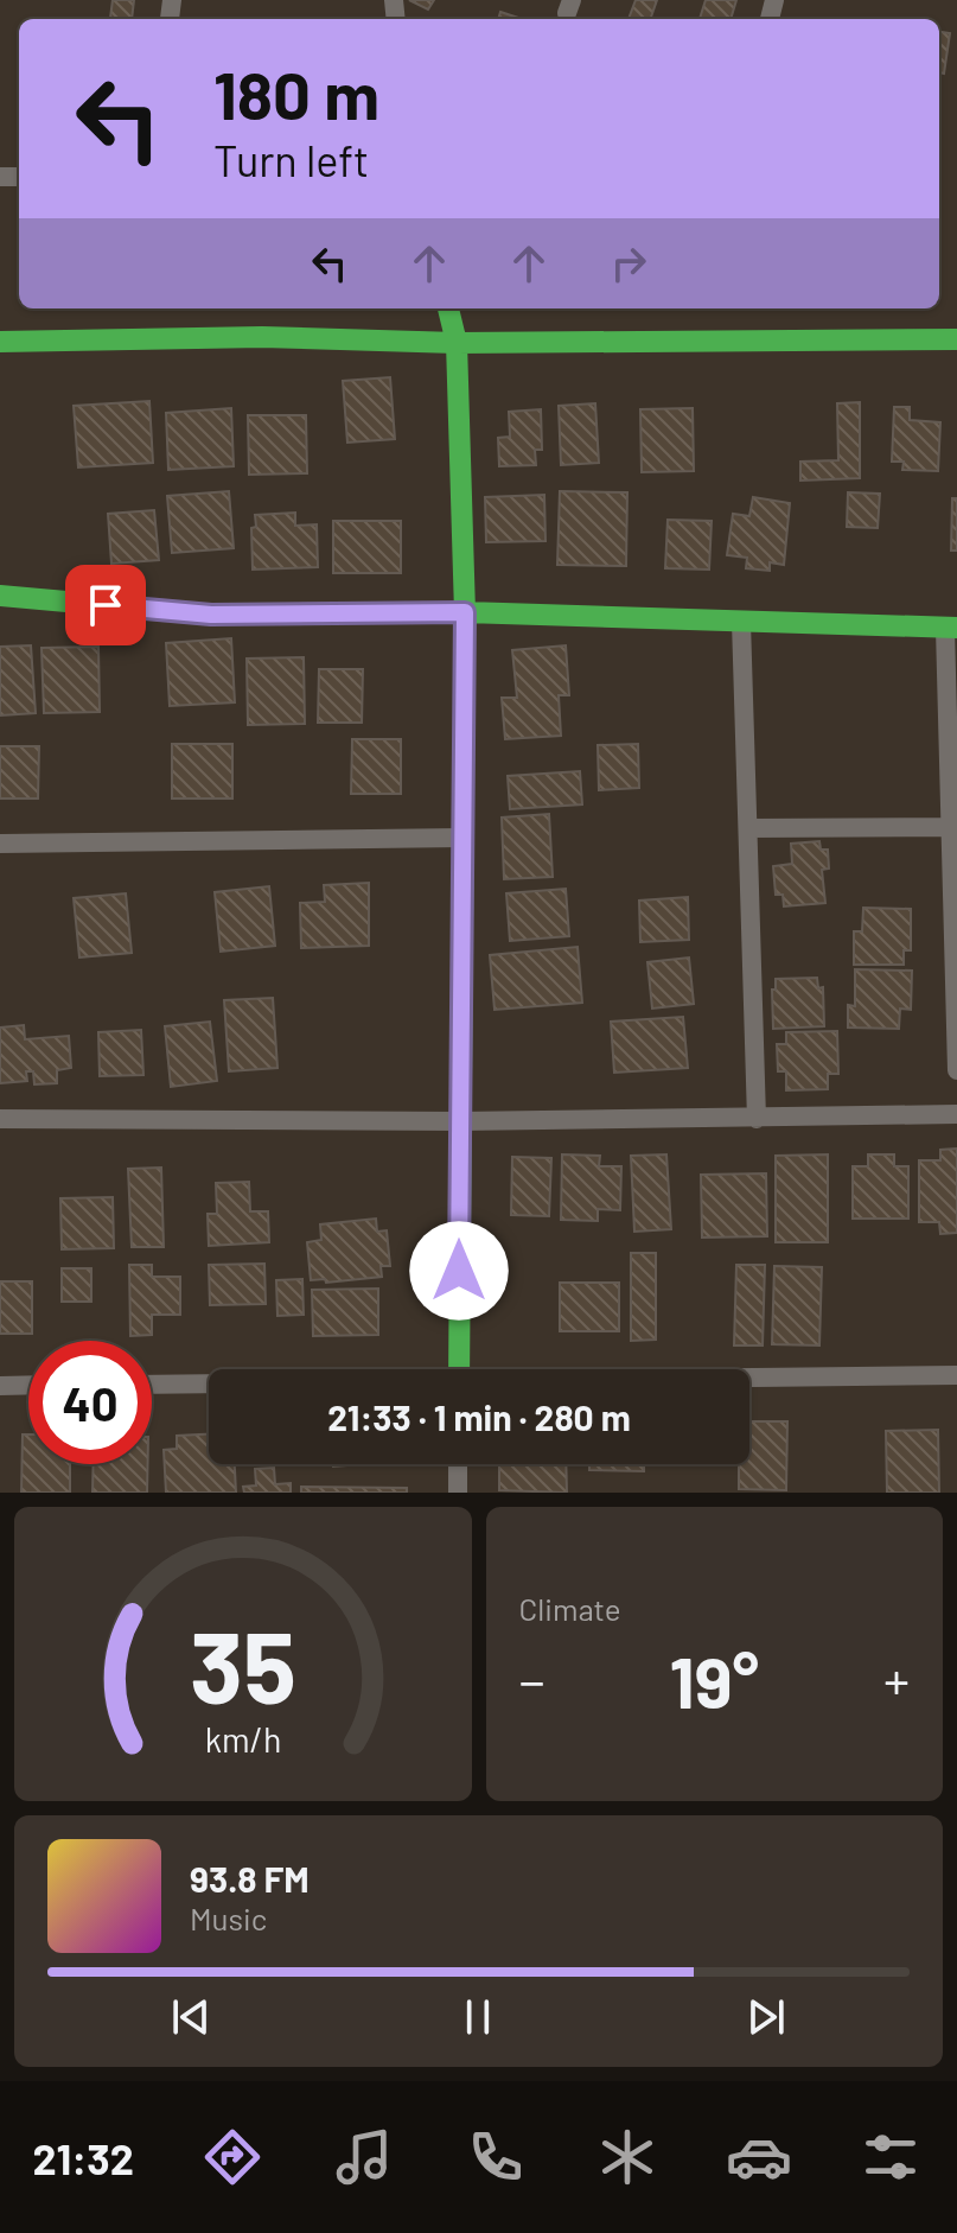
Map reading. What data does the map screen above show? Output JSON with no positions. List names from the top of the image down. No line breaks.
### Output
{"page":{"turn":["180 m","Turn left"],"limit":"40","trip":"21:33 · 1 min · 280 m","tile":"Climate","heat":["−","19°","+"],"song":["93.8 FM","Music"],"tabs":"21:32","gauge":["35","km/h"]}}
